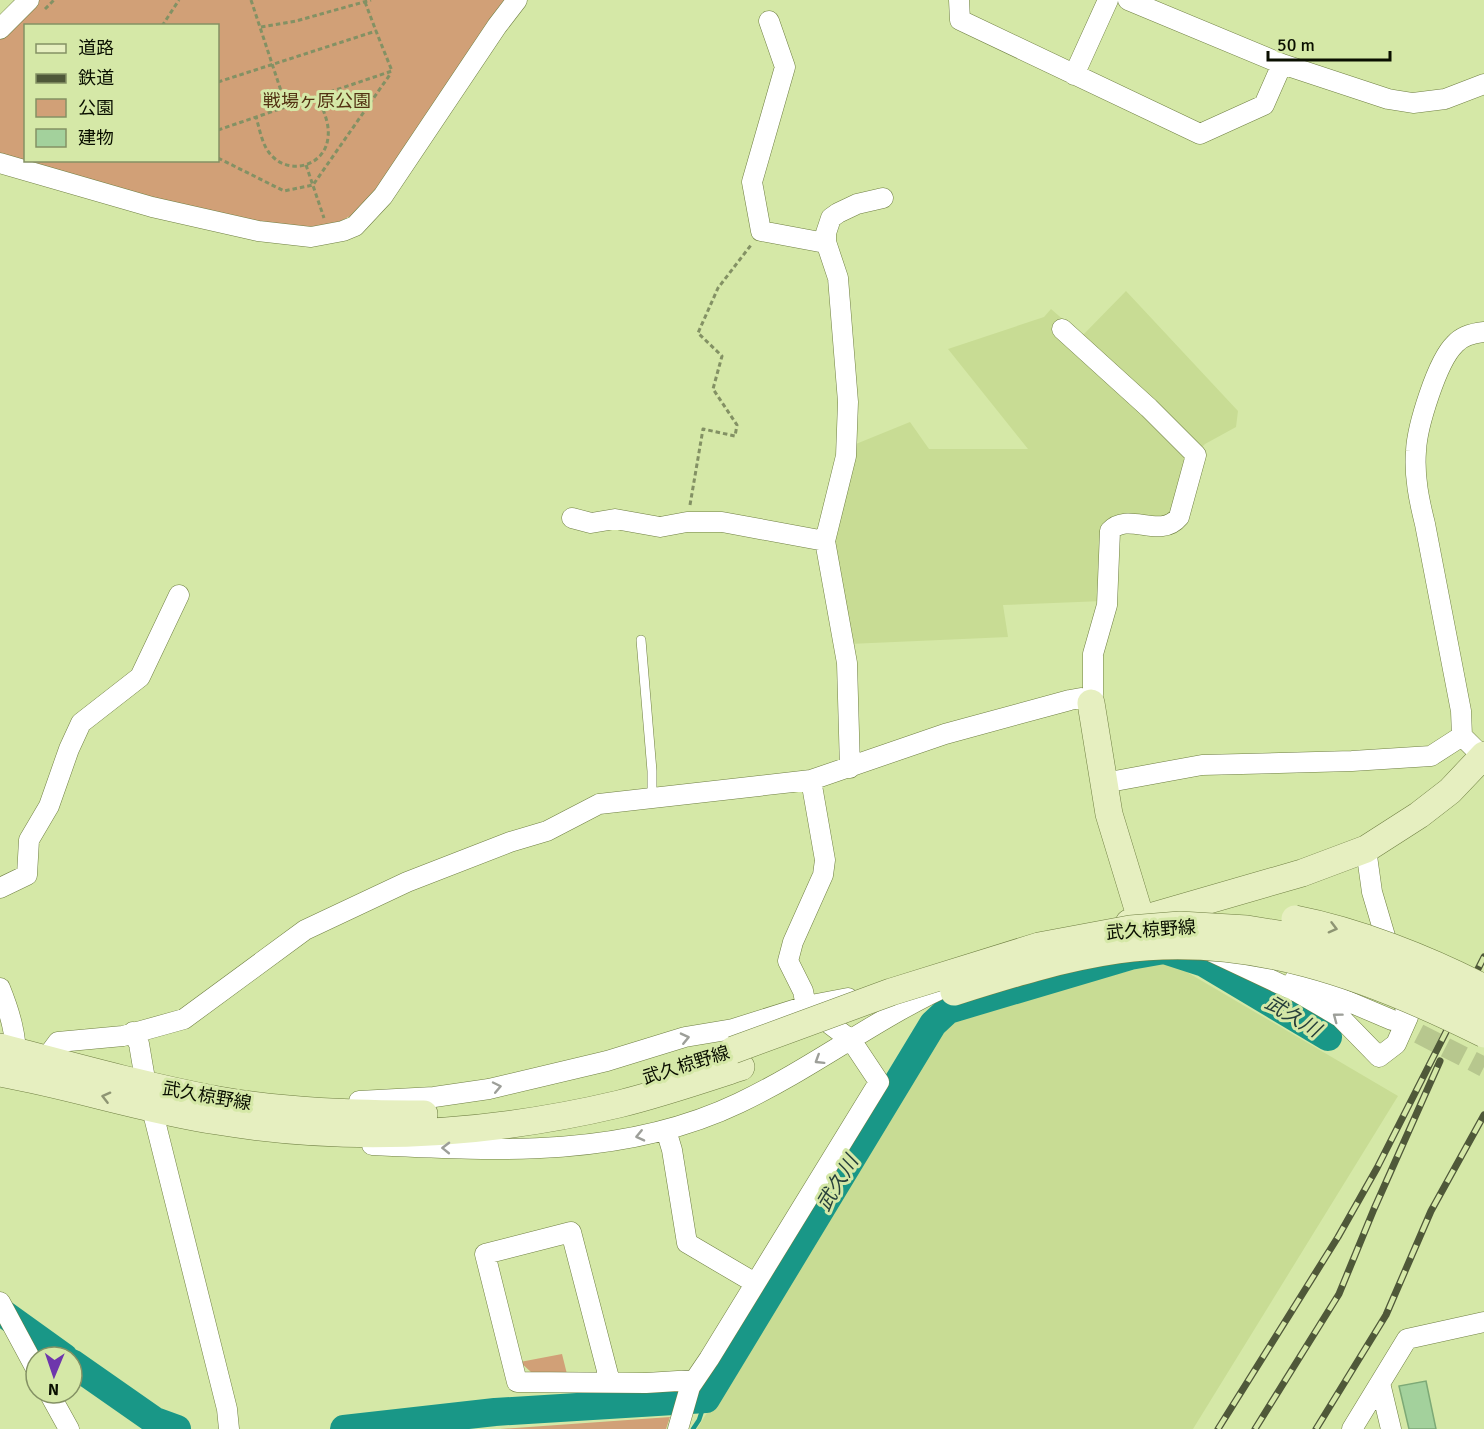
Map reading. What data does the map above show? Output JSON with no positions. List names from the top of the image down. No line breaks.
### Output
{"streets":{"main road":["武久椋野線"]},"water":["武久川"],"parks":["戦場ヶ原公園"],"legend":["道路","鉄道","公園","建物"],"scale_bar":"50 m","north":"bottom"}
